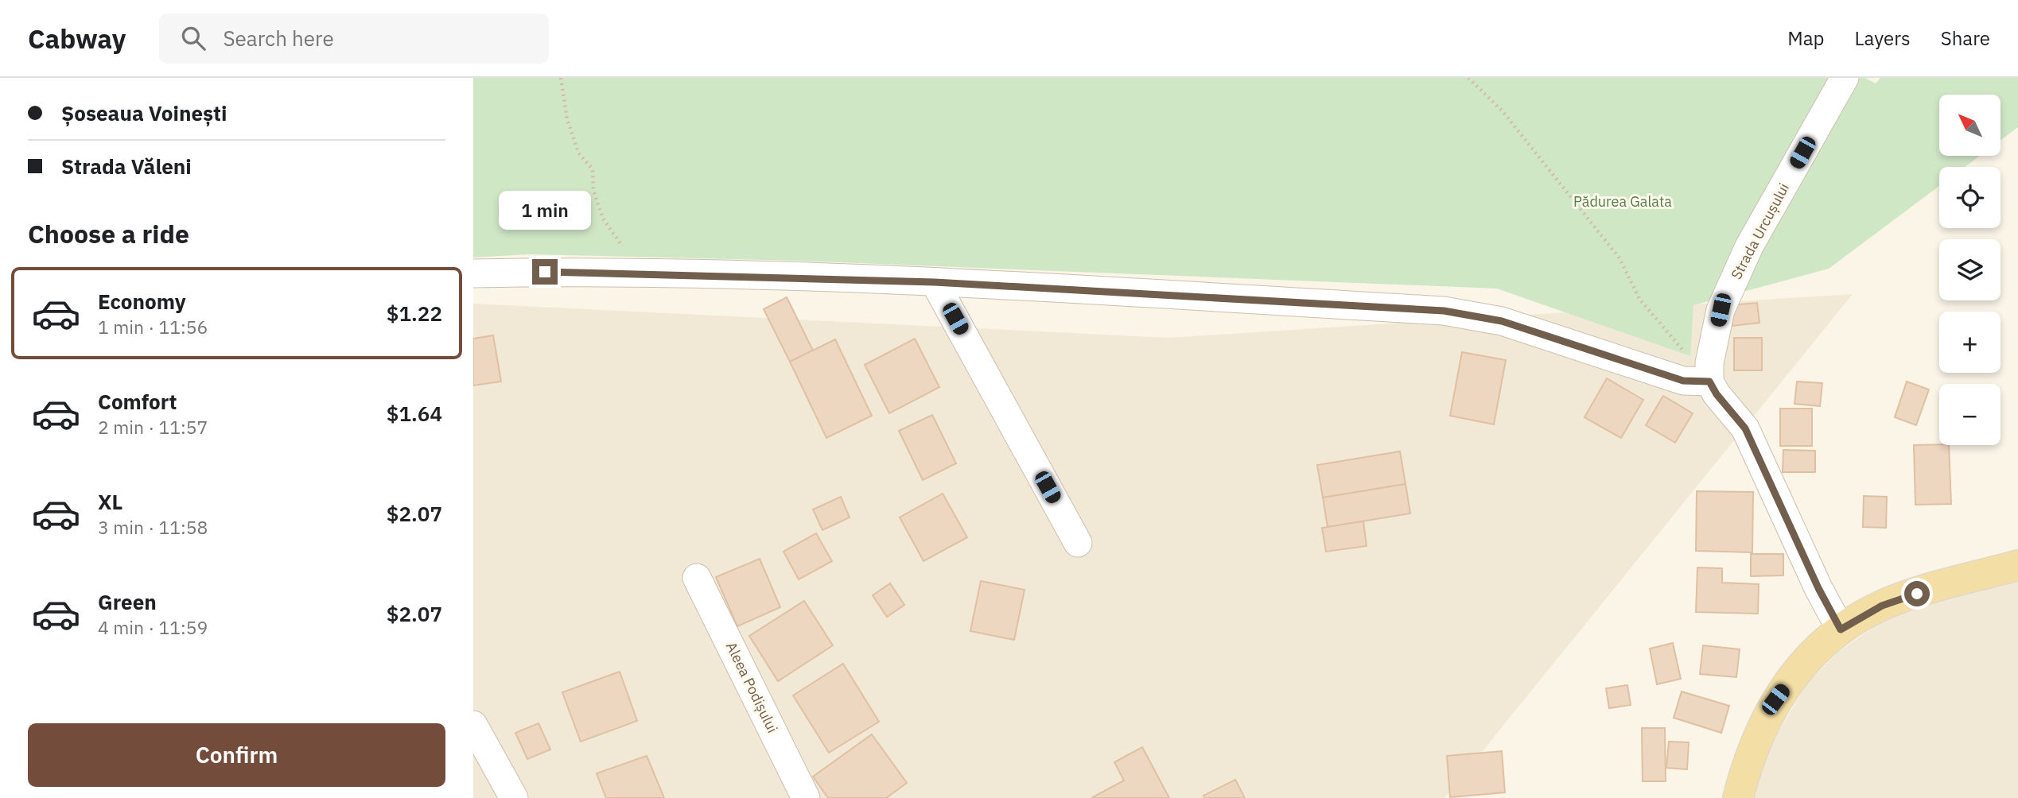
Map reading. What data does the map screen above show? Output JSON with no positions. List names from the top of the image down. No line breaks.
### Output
{"streets":{"street":["Strada Urcușului","Aleea Podișului"]},"parks":["Pădurea Galata"],"north":"top left","page":{"header":"Cabway","search":"Search here","nav":["Map","Layers","Share"],"banner":["Șoseaua Voinești","Strada Văleni"],"map_buttons":["+","−"],"bubble":"1 min","heading":"Choose a ride","list":[{"name":"Economy","note":"1 min · 11:56","value":"$1.22"},{"name":"Comfort","note":"2 min · 11:57","value":"$1.64"},{"name":"XL","note":"3 min · 11:58","value":"$2.07"},{"name":"Green","note":"4 min · 11:59","value":"$2.07"}],"buttons":"Confirm"}}
